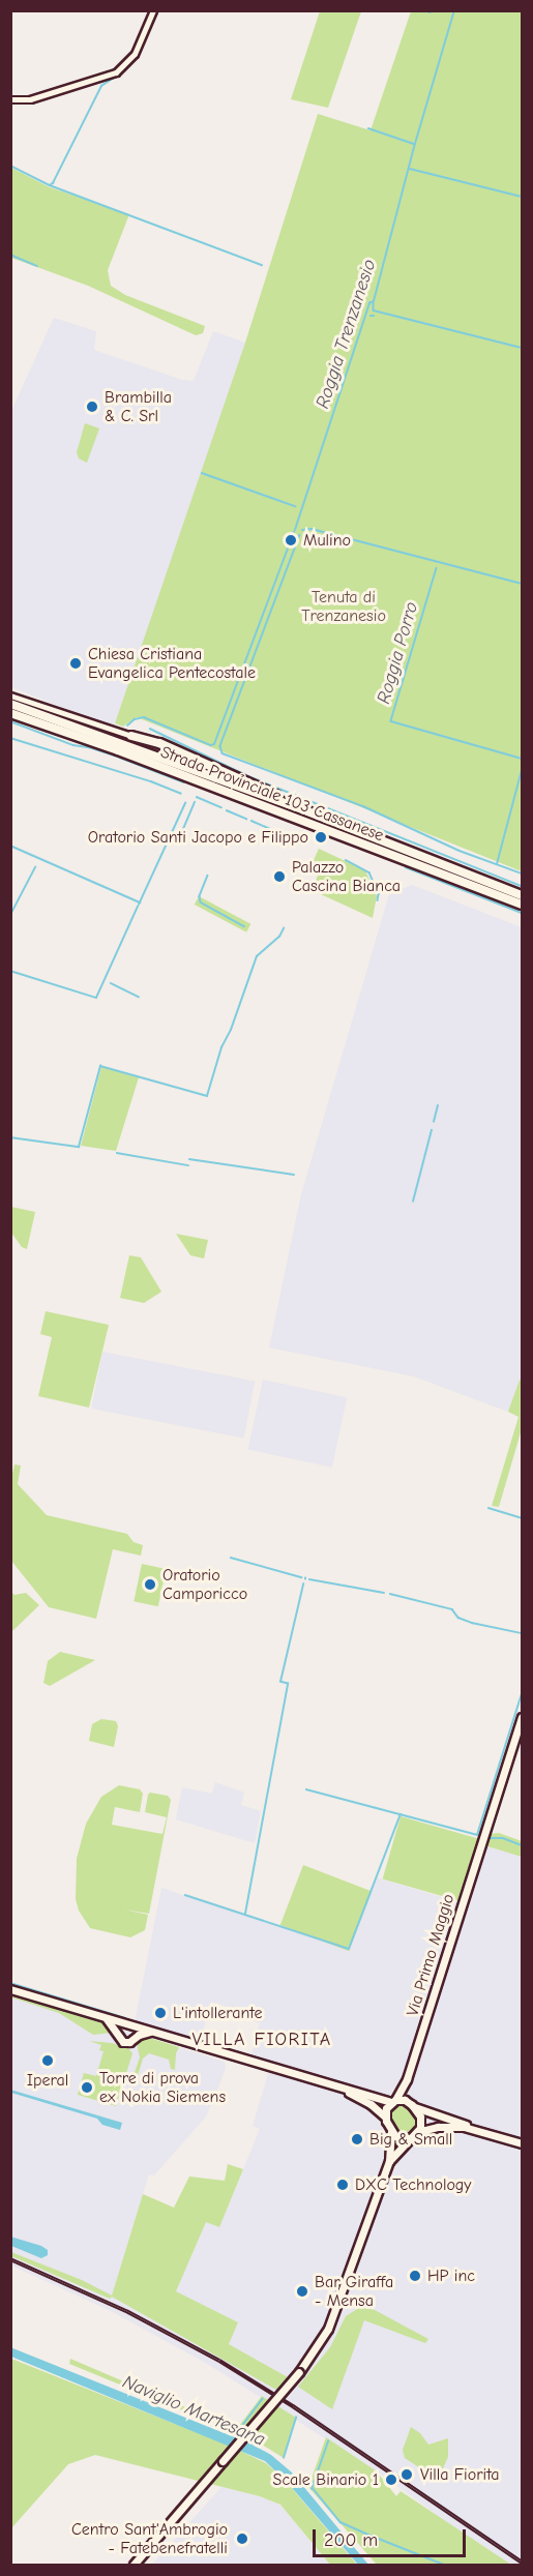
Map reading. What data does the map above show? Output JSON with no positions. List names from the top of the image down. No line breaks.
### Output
{"streets":{"highway":["Strada Provinciale 103 Cassanese"],"main road":["Via Primo Maggio"]},"districts":["VILLA FIORITA"],"water":["Roggia Trenzanesio","Roggia Porro","Naviglio Martesana"],"parks":["Tenuta di Trenzanesio"],"places":["Brambilla & C. Srl","Mulino","Chiesa Cristiana Evangelica Pentecostale","Oratorio Santi Jacopo e Filippo","Palazzo Cascina Bianca","Oratorio Camporicco","L'intollerante","Iperal","Torre di prova ex Nokia Siemens","Big & Small","DXC Technology","HP inc","Bar Giraffa - Mensa","Villa Fiorita","Scale Binario 1","Centro Sant'Ambrogio - Fatebenefratelli"],"scale_bar":"200 m"}
